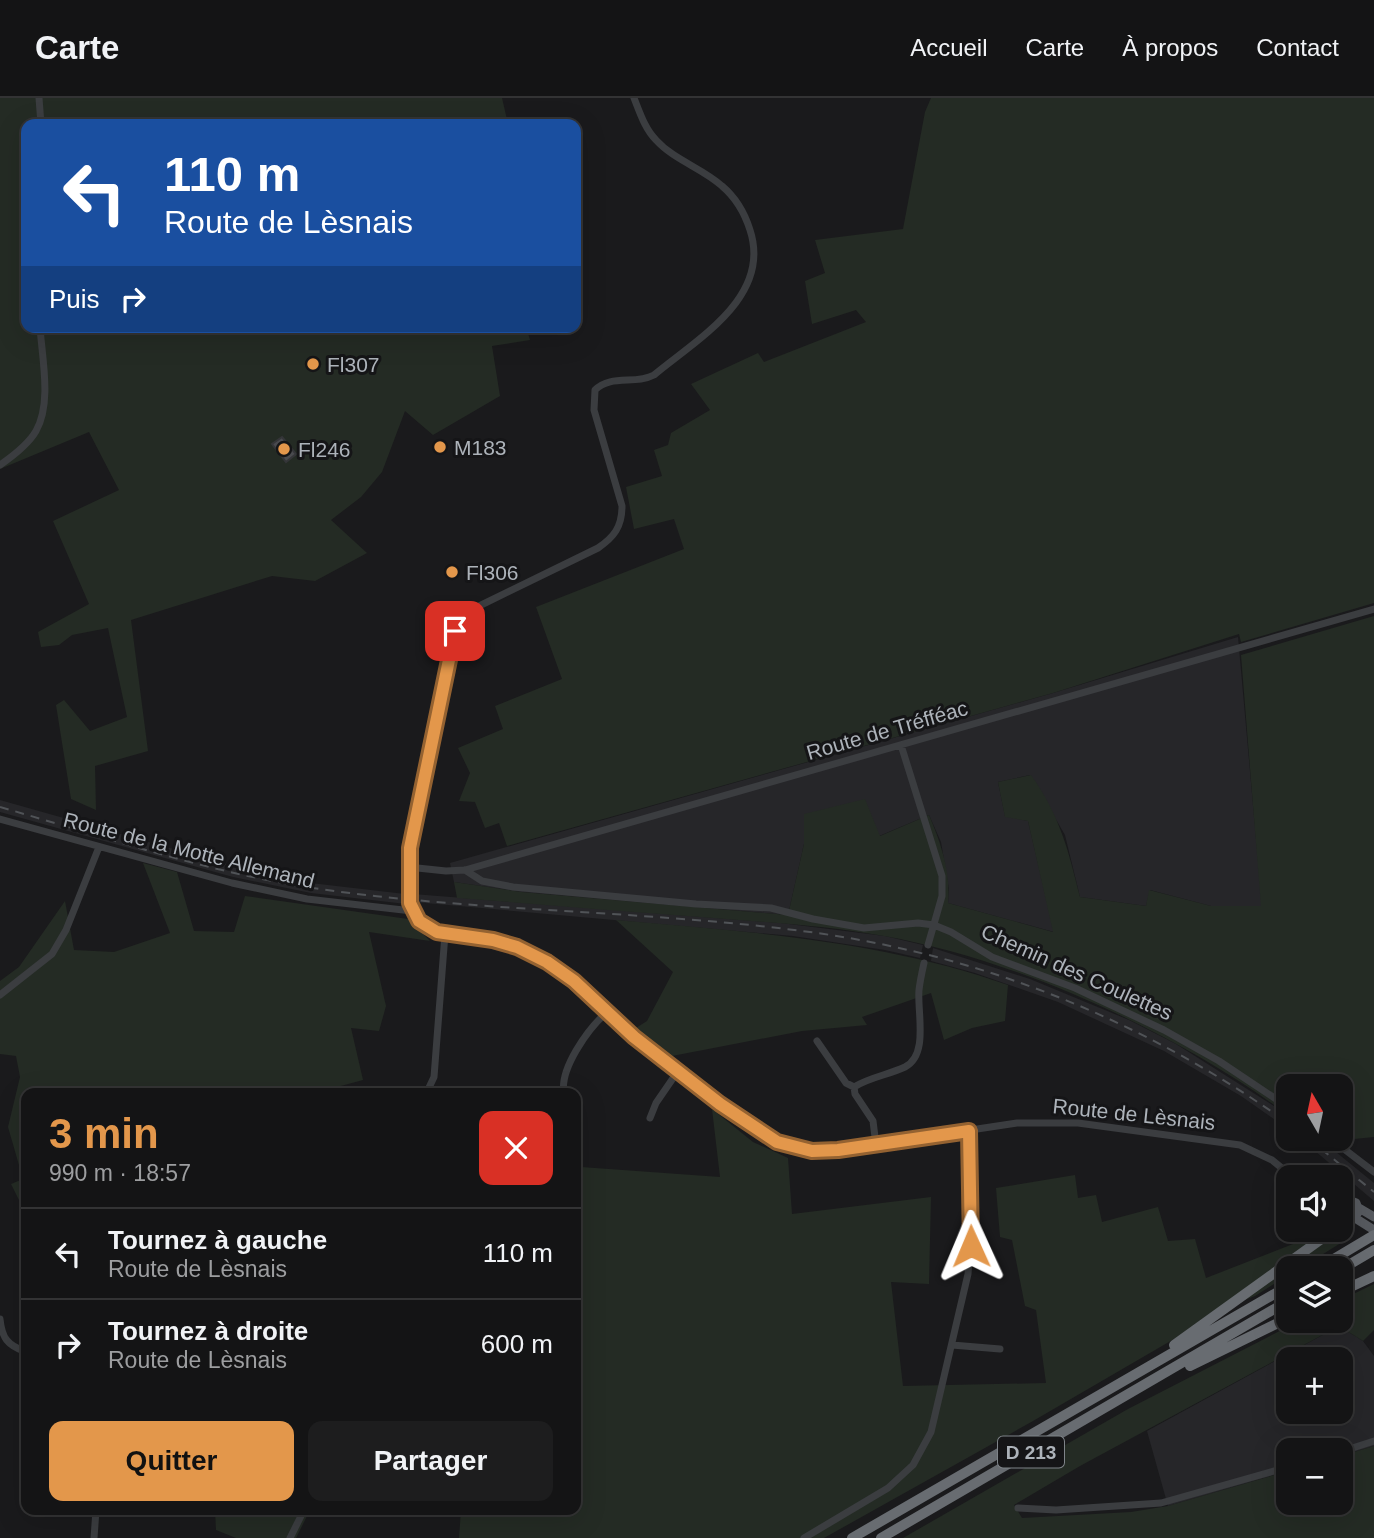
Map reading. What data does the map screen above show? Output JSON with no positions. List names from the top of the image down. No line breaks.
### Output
{"streets":{"highway":["D 213"],"street":["Route de Tréfféac","Route de la Motte Allemand","Chemin des Coulettes","Route de Lèsnais"]},"crossings":[["Route de Tréfféac","Chemin des Coulettes"],["Route de la Motte Allemand","Route de Lèsnais"]],"places":["Fl307","M183","Fl246","Fl306"],"north":"top","page":{"header":"Carte","nav":["Accueil","Carte","À propos","Contact"],"turn":["110 m","Route de Lèsnais"],"then":"Puis","map_buttons":["+","−"],"heading":["3 min","990 m · 18:57"],"list":[{"name":"Tournez à gauche","note":"Route de Lèsnais","value":"110 m"},{"name":"Tournez à droite","note":"Route de Lèsnais","value":"600 m"}],"buttons":["Quitter","Partager"]}}
